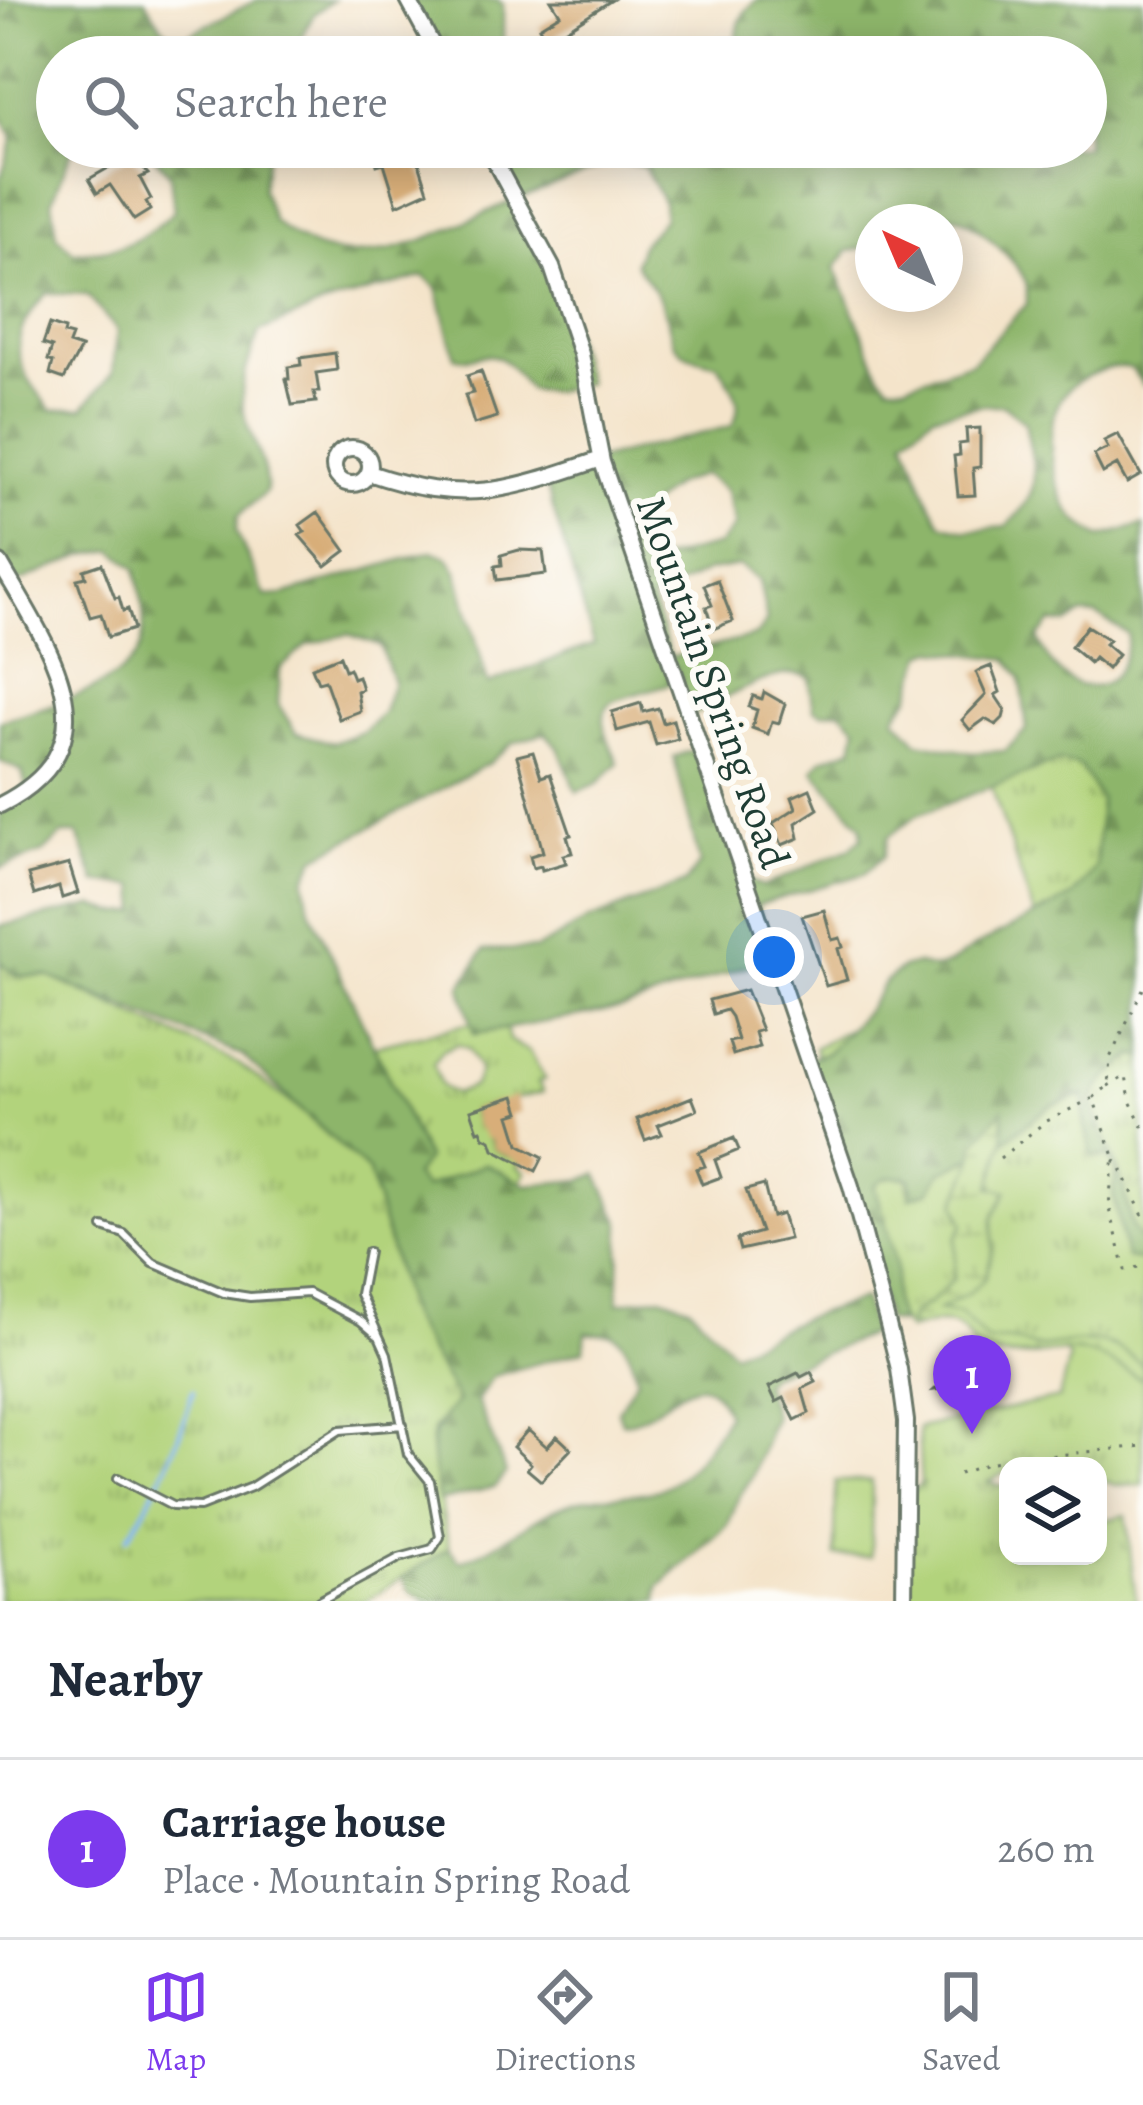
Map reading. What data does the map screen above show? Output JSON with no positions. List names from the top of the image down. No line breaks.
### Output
{"streets":{"street":["Mountain Spring Road"]},"north":"top left","page":{"search":"Search here","pins":"1","heading":"Nearby","list":[{"mark":"1","name":"Carriage house","note":"Place · Mountain Spring Road","value":"260 m"}],"nav":["Map","Directions","Saved"]}}
